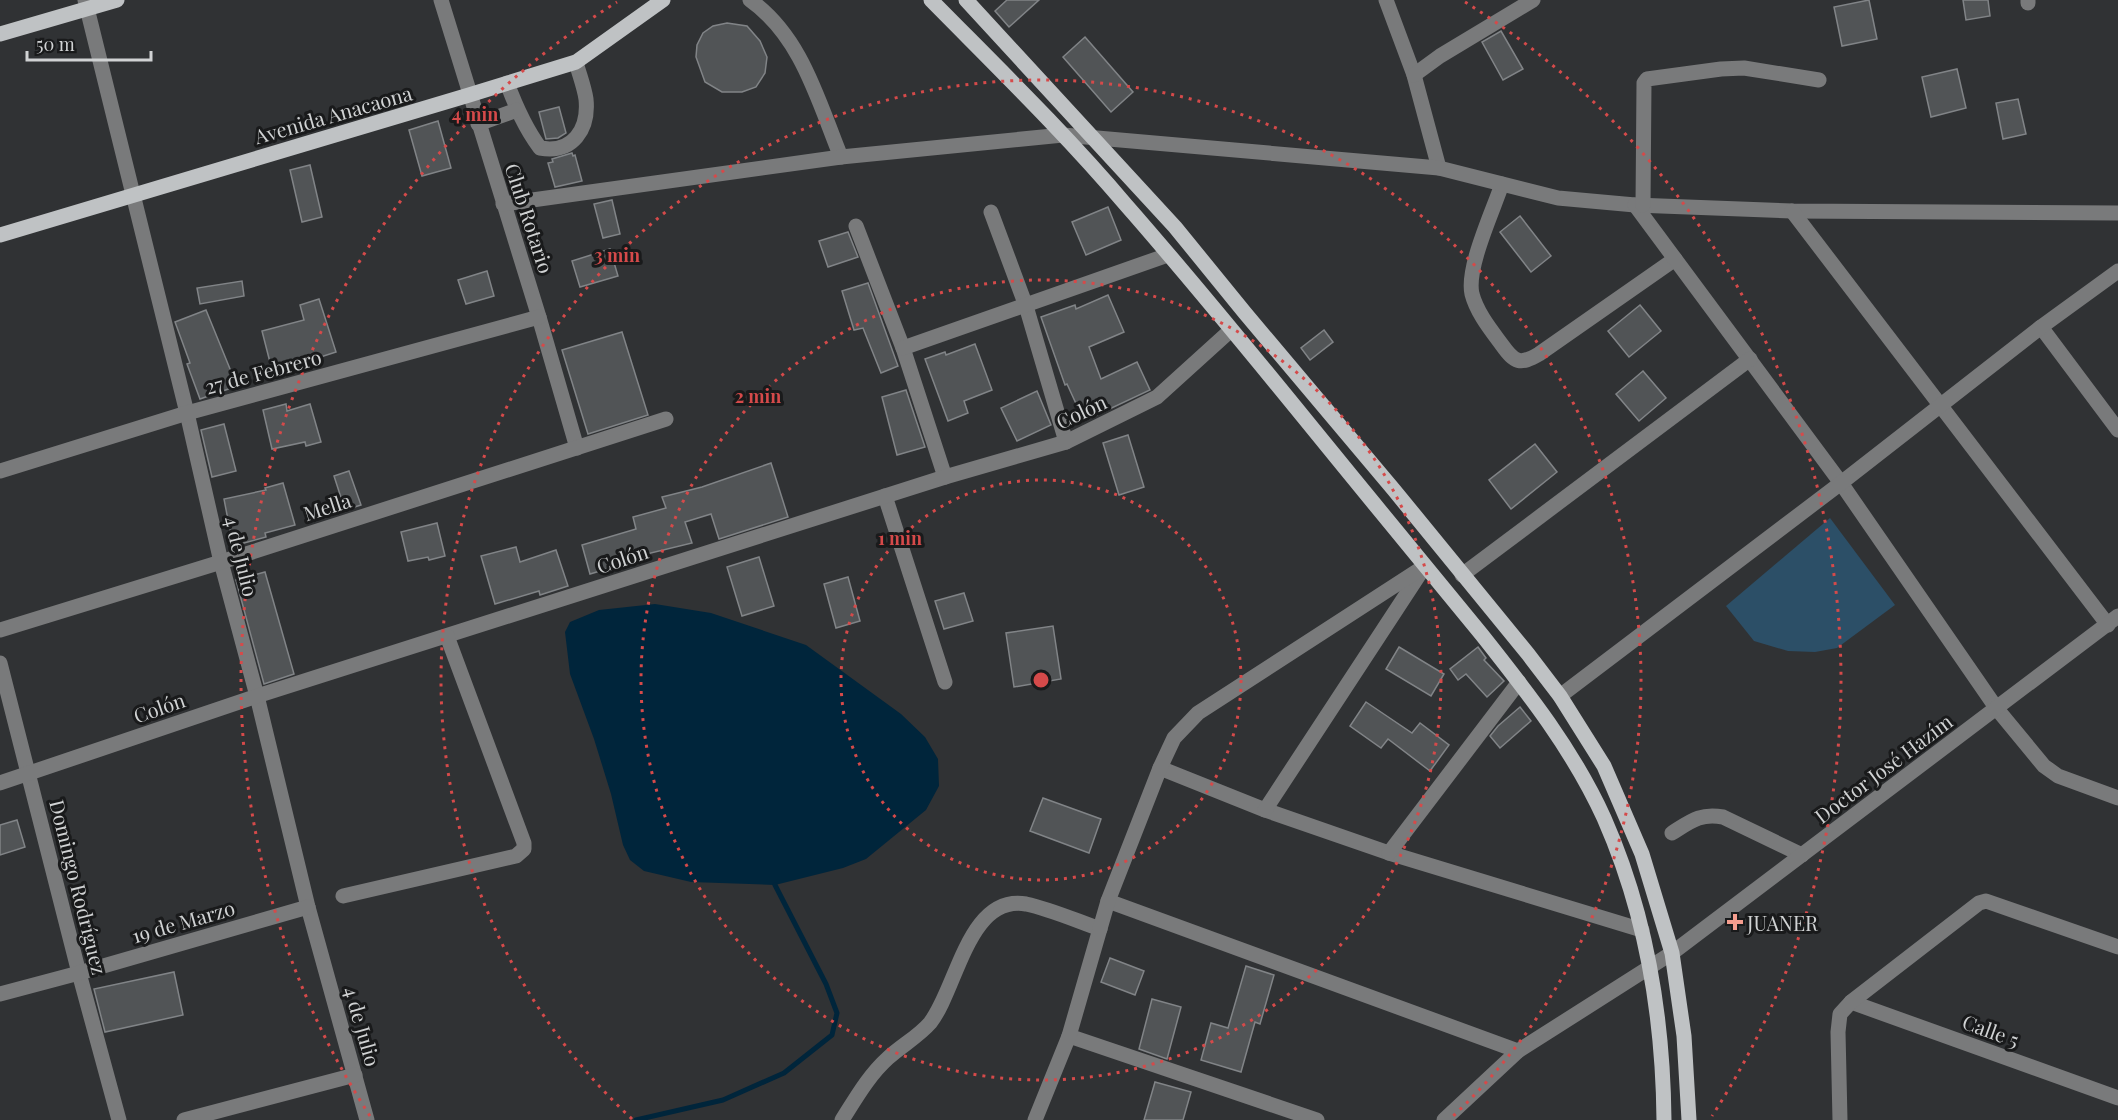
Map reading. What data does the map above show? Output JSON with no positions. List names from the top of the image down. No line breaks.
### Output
{"streets":{"main road":["Avenida Anacaona"],"street":["Club Rotario","27 de Febrero","Colón","Mella","4 de Julio","Doctor José Hazím","Domingo Rodríguez","19 de Marzo","Calle 5"]},"crossings":[["Avenida Anacaona","Club Rotario"],["Avenida Anacaona","4 de Julio"],["Club Rotario","27 de Febrero"],["Club Rotario","Mella"],["27 de Febrero","4 de Julio"],["Colón","4 de Julio"],["Colón","Domingo Rodríguez"],["Mella","4 de Julio"],["4 de Julio","19 de Marzo"],["Domingo Rodríguez","19 de Marzo"]],"places":{"health":["JUANER"]},"scale_bar":"50 m","rings":["4 min","3 min","2 min","1 min"]}
